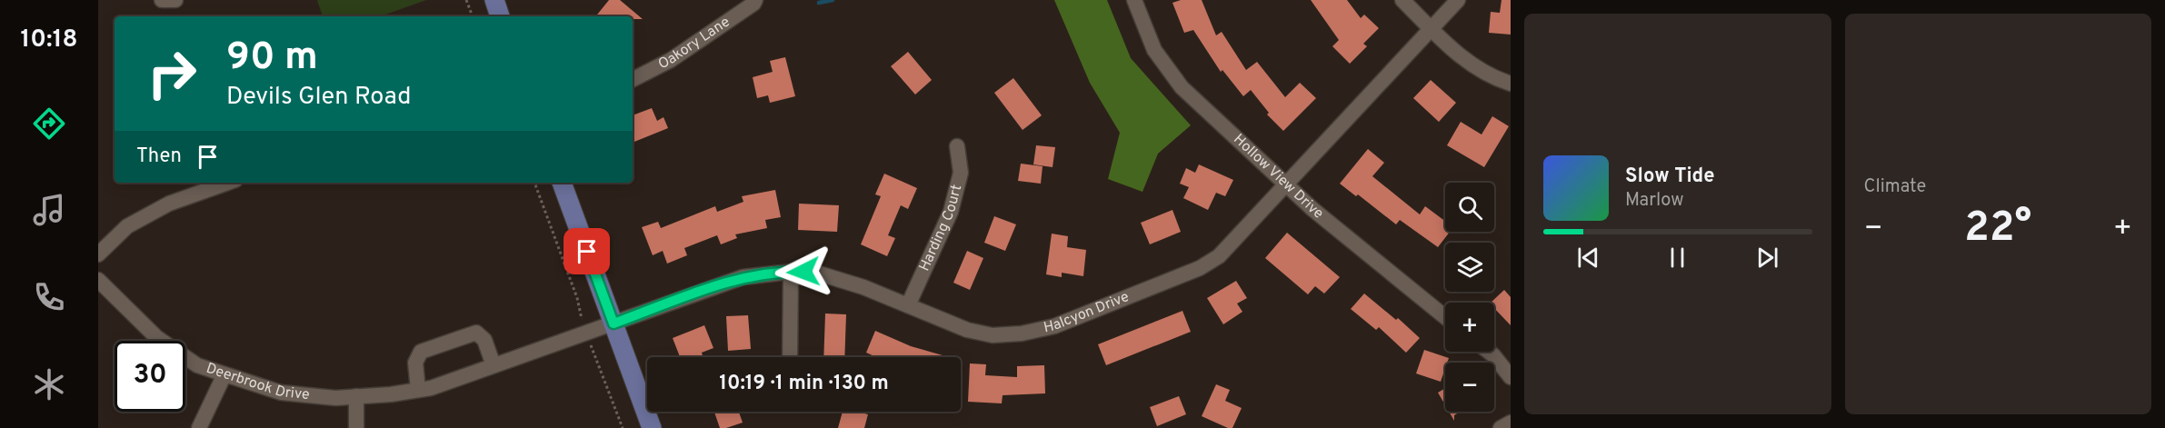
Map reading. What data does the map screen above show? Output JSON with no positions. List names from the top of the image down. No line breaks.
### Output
{"streets":{"street":["Oakory Lane","Hollow View Drive","Harding Court","Halcyon Drive","Deerbrook Drive"]},"crossings":[["Hollow View Drive","Halcyon Drive"],["Harding Court","Halcyon Drive"],["Halcyon Drive","Deerbrook Drive"]],"page":{"tabs":"10:18","tile":"Climate","turn":["90 m","Devils Glen Road"],"then":"Then","song":["Slow Tide","Marlow"],"map_buttons":["+","−"],"heat":["−","22°","+"],"limit":"30","trip":"10:19 · 1 min · 130 m"}}
